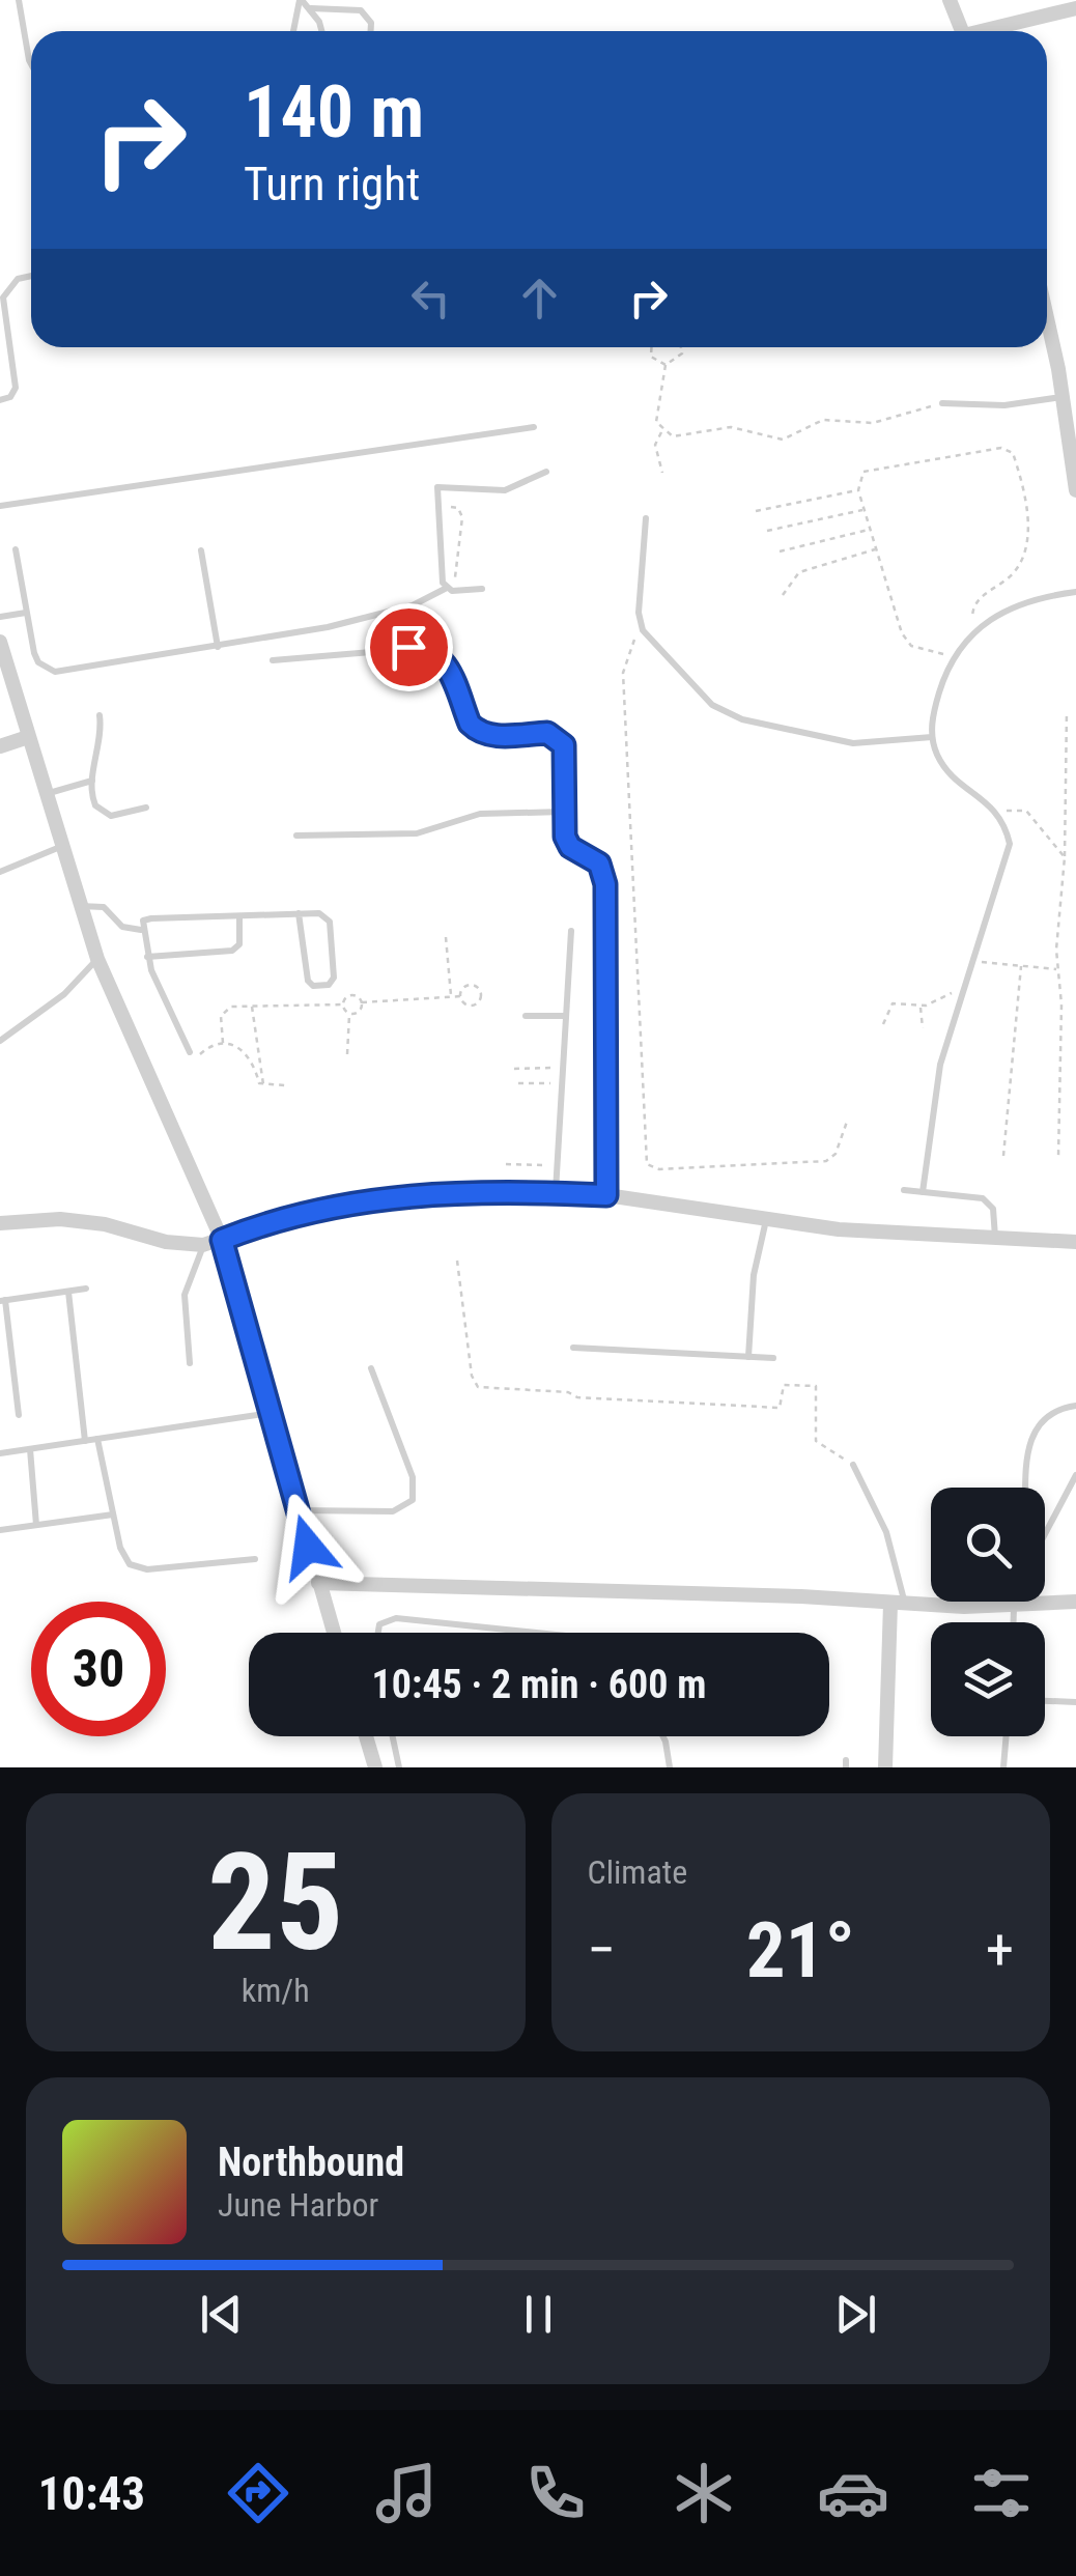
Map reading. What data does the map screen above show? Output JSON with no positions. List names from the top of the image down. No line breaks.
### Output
{"page":{"turn":["140 m","Turn right"],"limit":"30","trip":"10:45 · 2 min · 600 m","tile":[["25","km/h"],"Climate"],"heat":["−","21°","+"],"song":["Northbound","June Harbor"],"tabs":"10:43"}}
